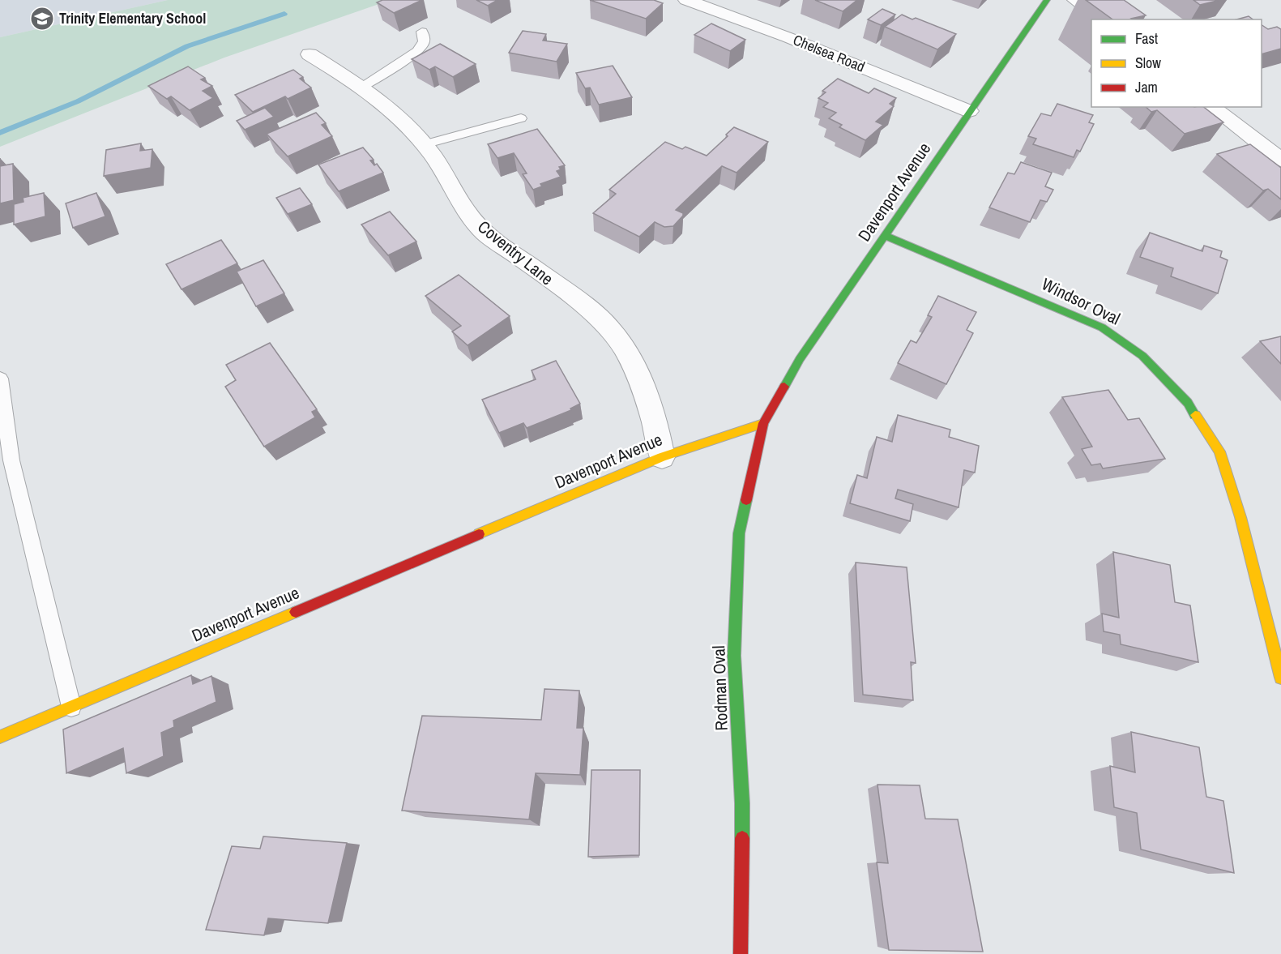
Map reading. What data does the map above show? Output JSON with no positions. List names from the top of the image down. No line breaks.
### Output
{"streets":{"street":["Chelsea Road","Davenport Avenue","Coventry Lane","Windsor Oval","Rodman Oval"]},"crossings":[["Chelsea Road","Davenport Avenue"],["Davenport Avenue","Coventry Lane"],["Davenport Avenue","Windsor Oval"],["Davenport Avenue","Rodman Oval"]],"places":{"school or university":["Trinity Elementary School"]},"legend":["Fast","Slow","Jam"]}
